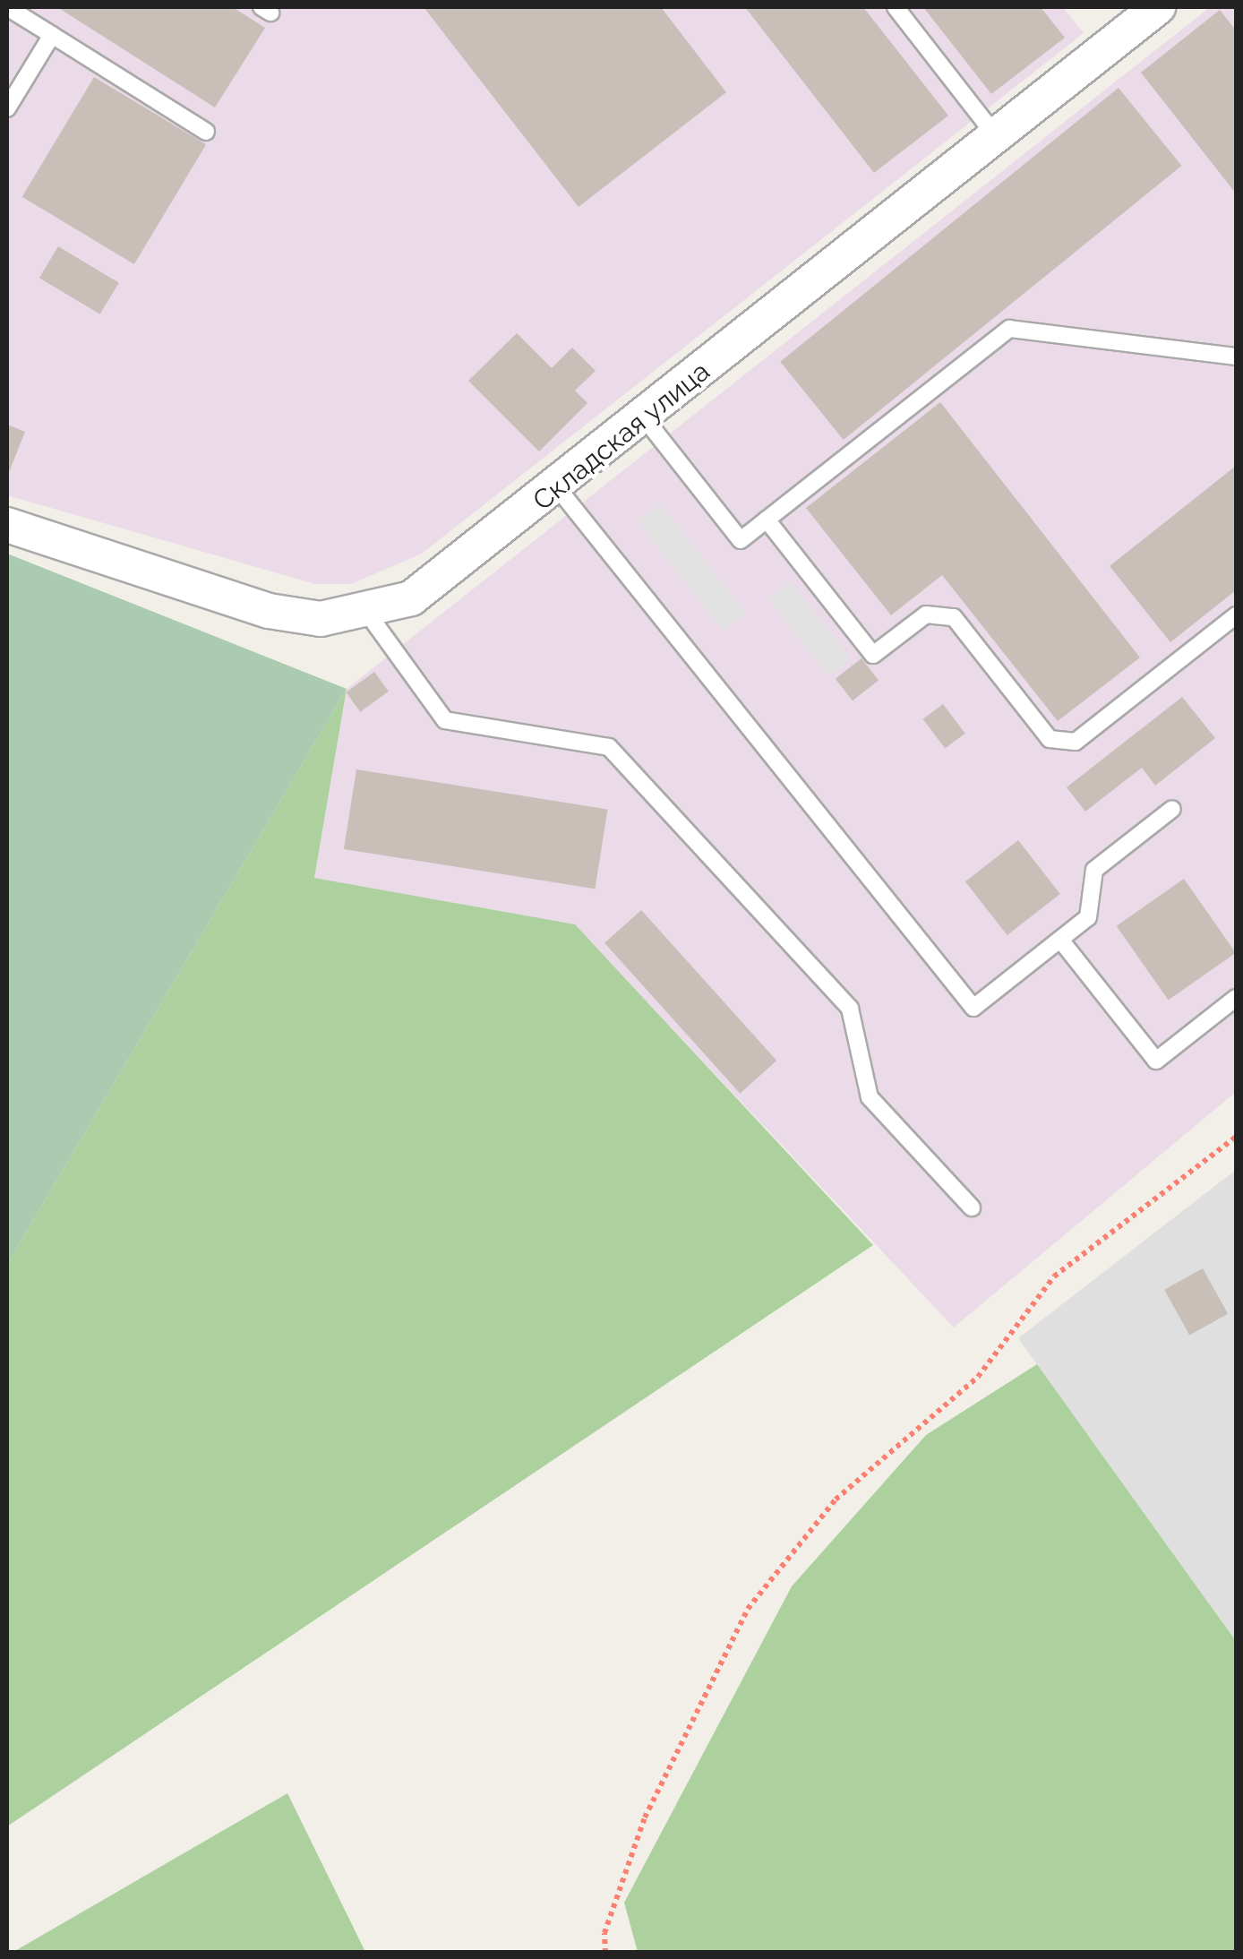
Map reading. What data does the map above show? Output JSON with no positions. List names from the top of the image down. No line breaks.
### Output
{"streets":{"street":["Складская улица"]}}
